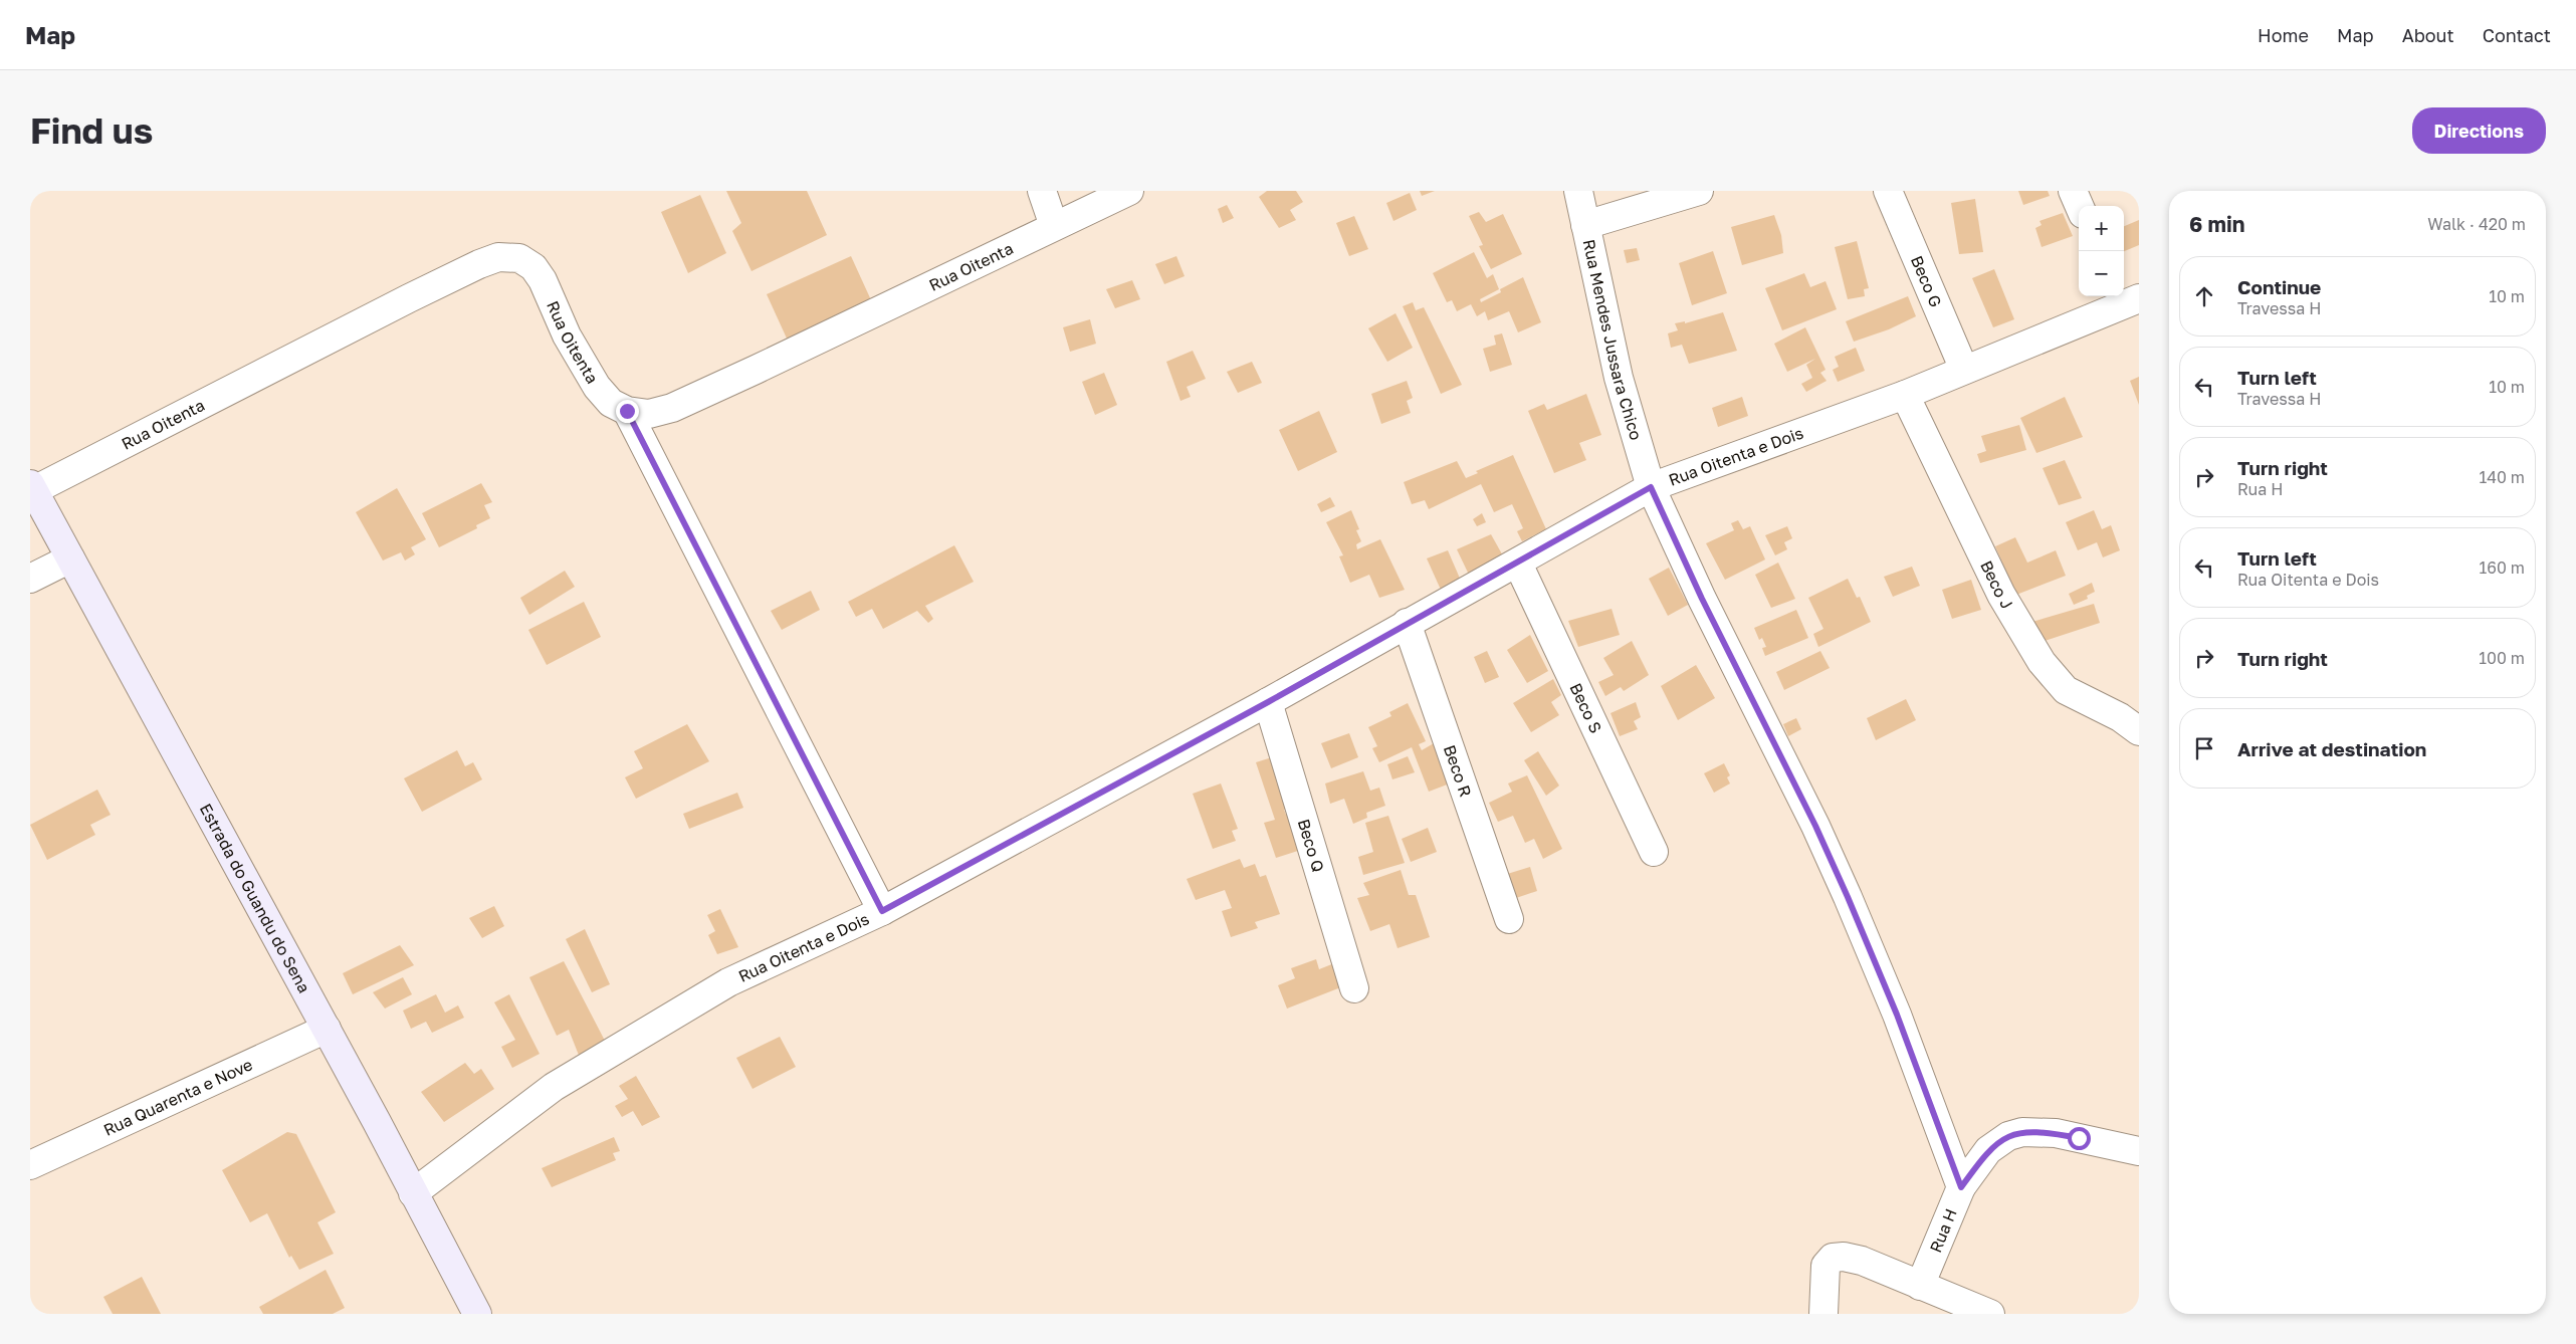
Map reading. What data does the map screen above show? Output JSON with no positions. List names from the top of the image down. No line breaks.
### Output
{"streets":{"main road":["Estrada do Guandu do Sena"],"street":["Rua Oitenta","Beco G","Rua Mendes Jussara Chico","Rua Oitenta e Dois","Beco J","Beco S","Beco R","Beco Q","Rua Quarenta e Nove","Rua H"]},"crossings":[["Rua Oitenta","Estrada do Guandu do Sena"],["Beco G","Rua Oitenta e Dois"],["Rua Mendes Jussara Chico","Rua Oitenta e Dois"],["Rua Mendes Jussara Chico","Rua H"],["Rua Oitenta e Dois","Beco J"],["Rua Oitenta e Dois","Beco S"],["Rua Oitenta e Dois","Beco R"],["Rua Oitenta e Dois","Beco Q"],["Rua Oitenta e Dois","Estrada do Guandu do Sena"],["Rua Oitenta e Dois","Rua H"],["Estrada do Guandu do Sena","Rua Quarenta e Nove"]],"page":{"header":"Map","nav":["Home","Map","About","Contact"],"buttons":"Directions","title":"Find us","heading":["6 min","Walk · 420 m"],"map_buttons":["+","−"],"list":[["Continue","Travessa H","10 m"],["Turn left","Travessa H","10 m"],["Turn right","Rua H","140 m"],["Turn left","Rua Oitenta e Dois","160 m"],["Turn right","100 m"],"Arrive at destination"]}}
